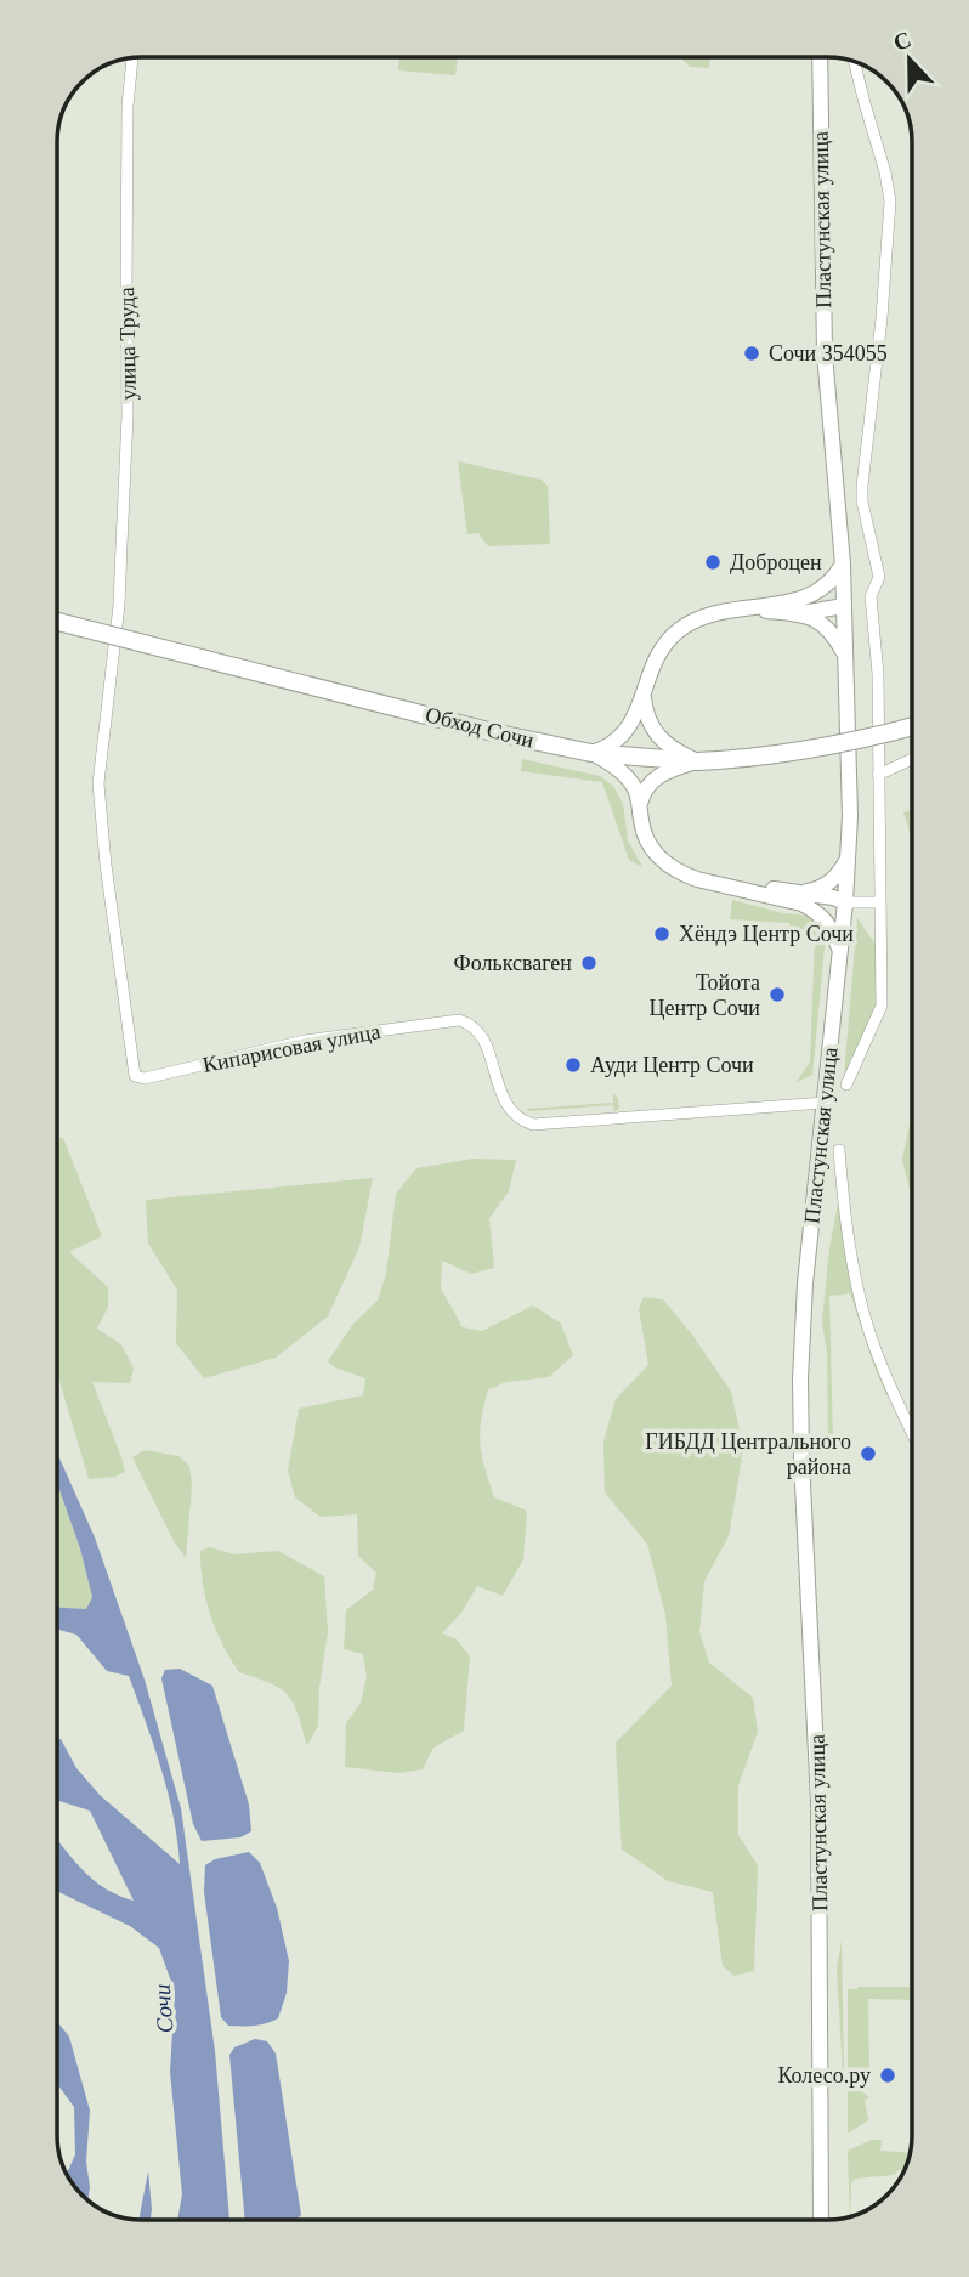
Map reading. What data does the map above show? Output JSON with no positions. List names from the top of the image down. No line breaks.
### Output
{"streets":{"highway":["Обход Сочи"],"main road":["Пластунская улица"],"street":["улица Труда","Кипарисовая улица"]},"crossings":[["Пластунская улица","Кипарисовая улица"],["улица Труда","Кипарисовая улица"]],"water":["Сочи"],"places":["Сочи 354055","Доброцен","Хёндэ Центр Сочи","Фольксваген","Тойота Центр Сочи","Ауди Центр Сочи","ГИБДД Центрального района","Колесо.ру"],"north":"top"}
